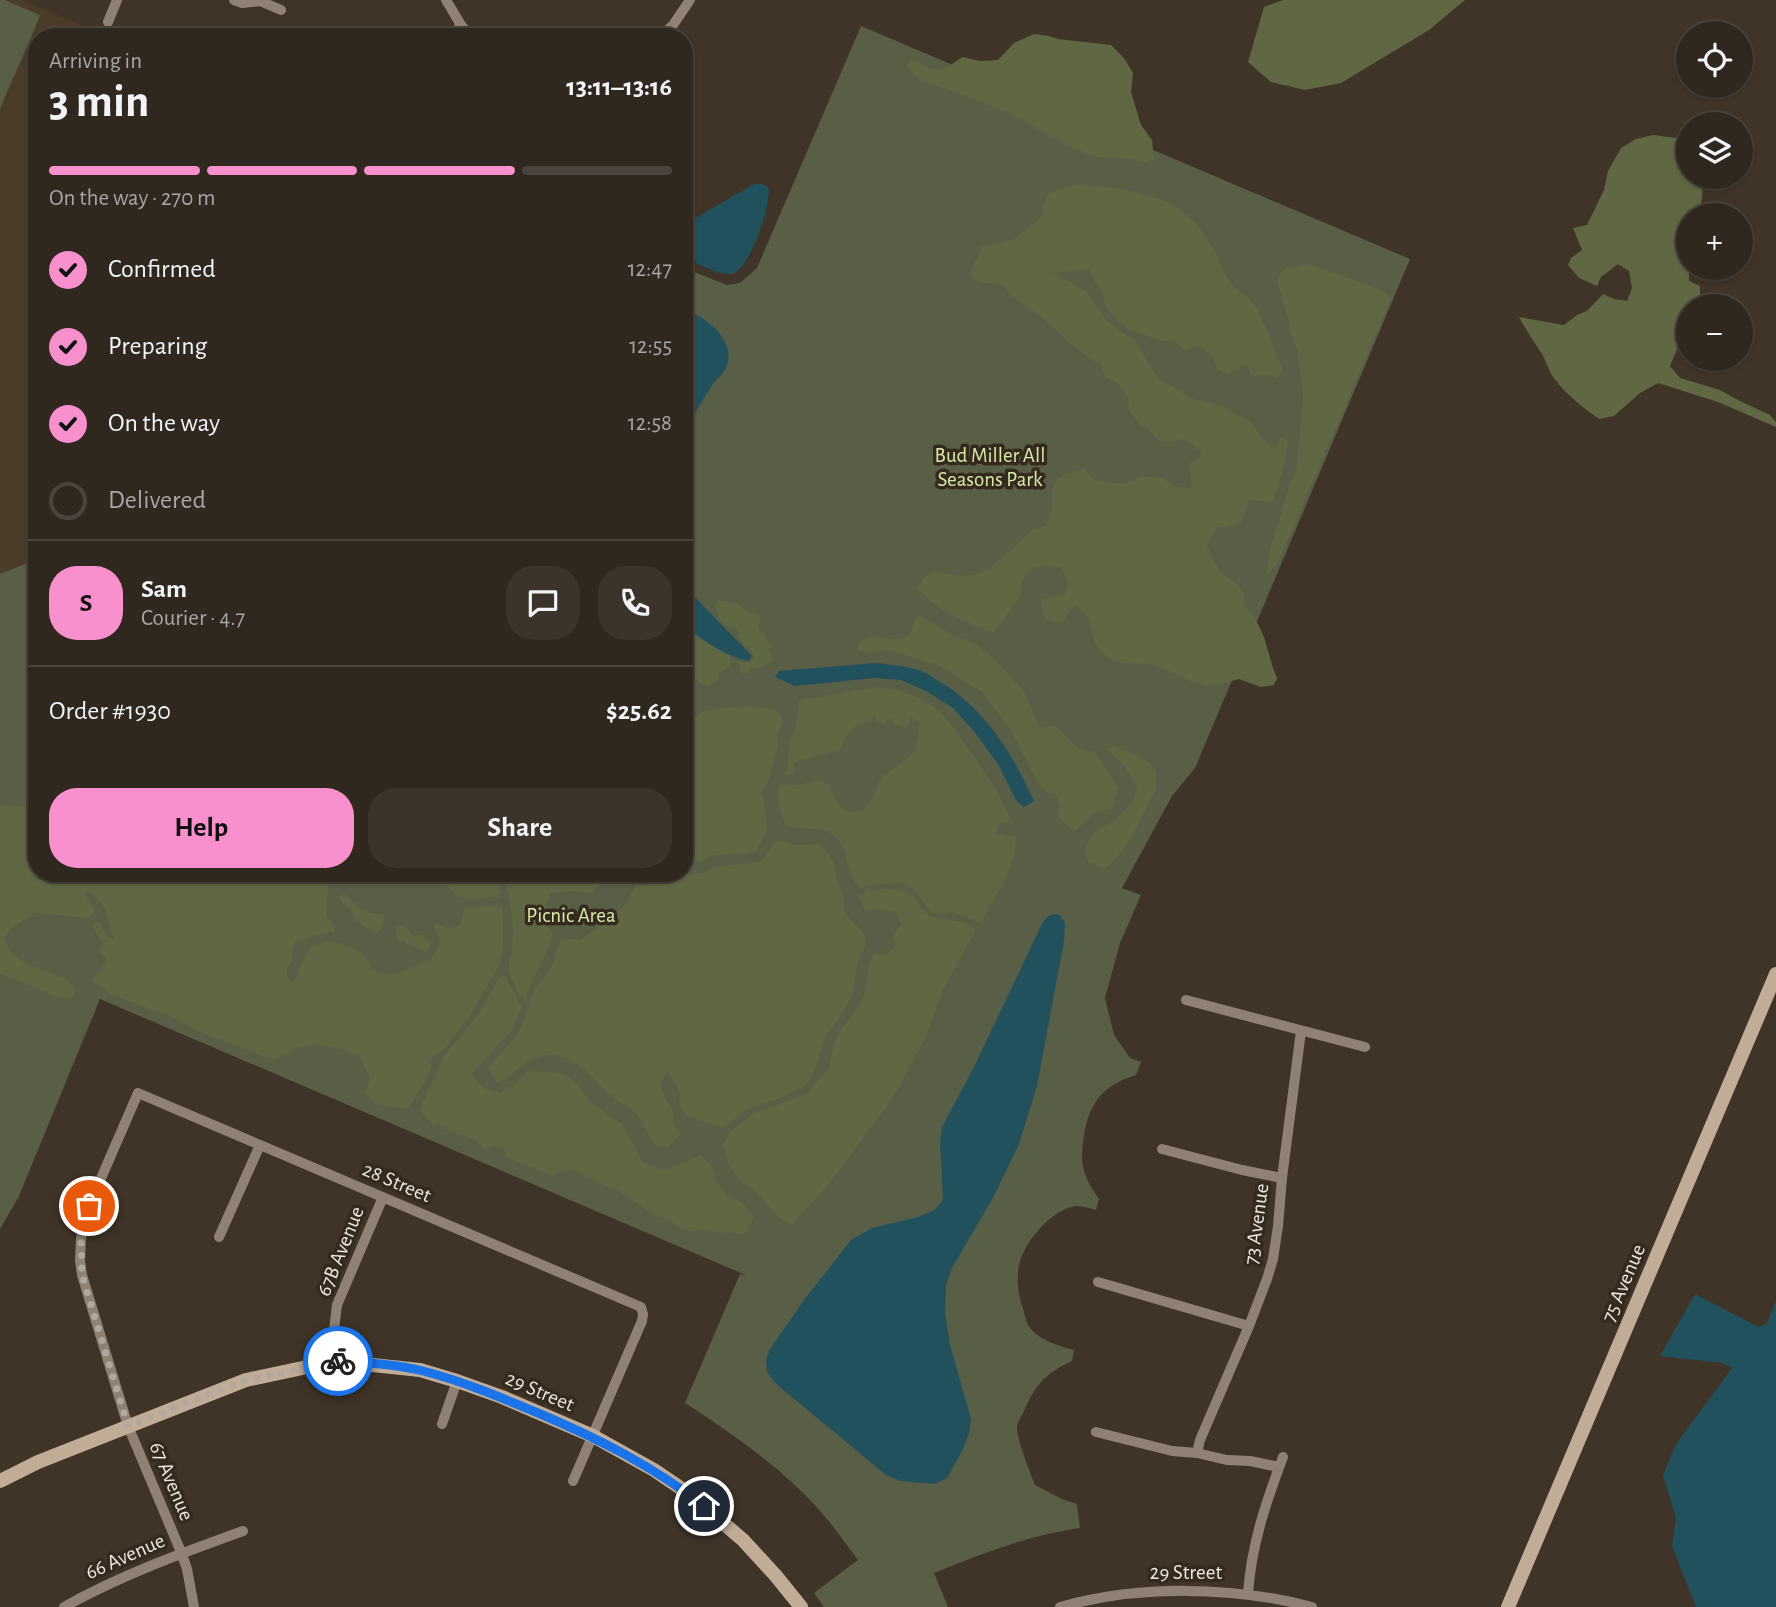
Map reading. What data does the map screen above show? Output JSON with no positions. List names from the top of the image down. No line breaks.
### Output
{"streets":{"street":["28 Street","73 Avenue","67B Avenue","75 Avenue","29 Street","67 Avenue","66 Avenue"]},"crossings":[["28 Street","67B Avenue"],["28 Street","29 Street"],["28 Street","67 Avenue"],["67B Avenue","29 Street"],["29 Street","67 Avenue"],["67 Avenue","66 Avenue"]],"parks":["Bud Miller All Seasons Park","Picnic Area"],"page":{"map_buttons":["+","−"],"heading":["3 min","Arriving in","13:11–13:16"],"panel":["Sam","Courier · 4.7","Order #1930","$25.62"],"bar":"On the way · 270 m","list":[["Confirmed","12:47"],["Preparing","12:55"],["On the way","12:58"],"Delivered"],"round":"S","buttons":["Help","Share"]}}
